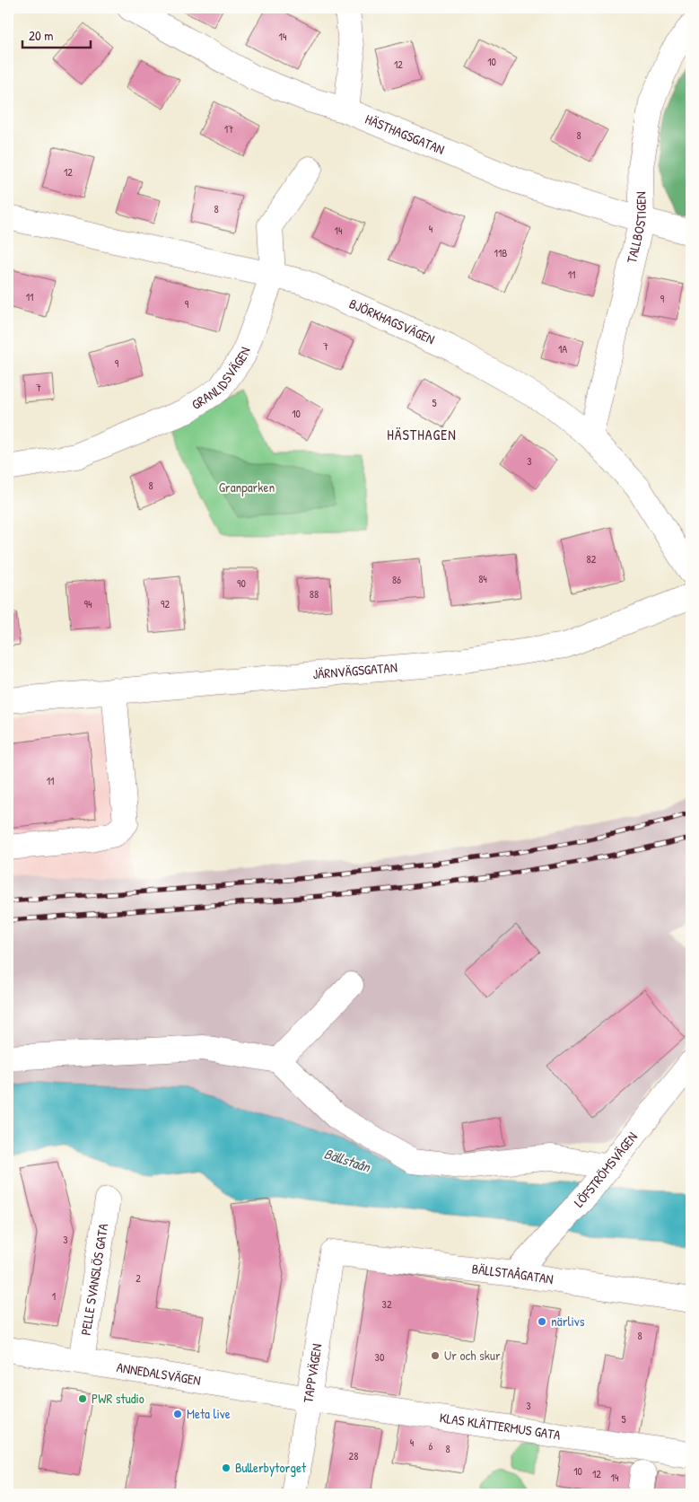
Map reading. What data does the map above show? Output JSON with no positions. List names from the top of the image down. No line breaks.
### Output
{"streets":{"street":["HÄSTHAGSGATAN","TALLBOSTIGEN","BJÖRKHAGSVÄGEN","GRANLIDSVÄGEN","JÄRNVÄGSGATAN","LÖFSTRÖMSVÄGEN","BÄLLSTAÅGATAN","PELLE SVANSLÖS GATA","ANNEDALSVÄGEN","TAPPVÄGEN","KLAS KLÄTTERMUS GATA"]},"crossings":[["HÄSTHAGSGATAN","TALLBOSTIGEN"],["TALLBOSTIGEN","BJÖRKHAGSVÄGEN"],["BJÖRKHAGSVÄGEN","GRANLIDSVÄGEN"],["LÖFSTRÖMSVÄGEN","BÄLLSTAÅGATAN"],["BÄLLSTAÅGATAN","TAPPVÄGEN"],["PELLE SVANSLÖS GATA","ANNEDALSVÄGEN"],["ANNEDALSVÄGEN","TAPPVÄGEN"],["ANNEDALSVÄGEN","KLAS KLÄTTERMUS GATA"],["TAPPVÄGEN","KLAS KLÄTTERMUS GATA"]],"districts":["HÄSTHAGEN"],"water":["Bällstaån"],"parks":["Granparken"],"places":["närlivs","Ur och skur","PWR studio","Meta live","Bullerbytorget"],"house_numbers":["14","10","12","17","8","12","8","4","14","11B","11","11","9","9","7","1A","9","7","5","10","3","8","82","84","86","90","88","94","92","11","3","2","1","32","8","30","3","5","4","6","8","28","10","12","14"],"scale_bar":"20 m"}
